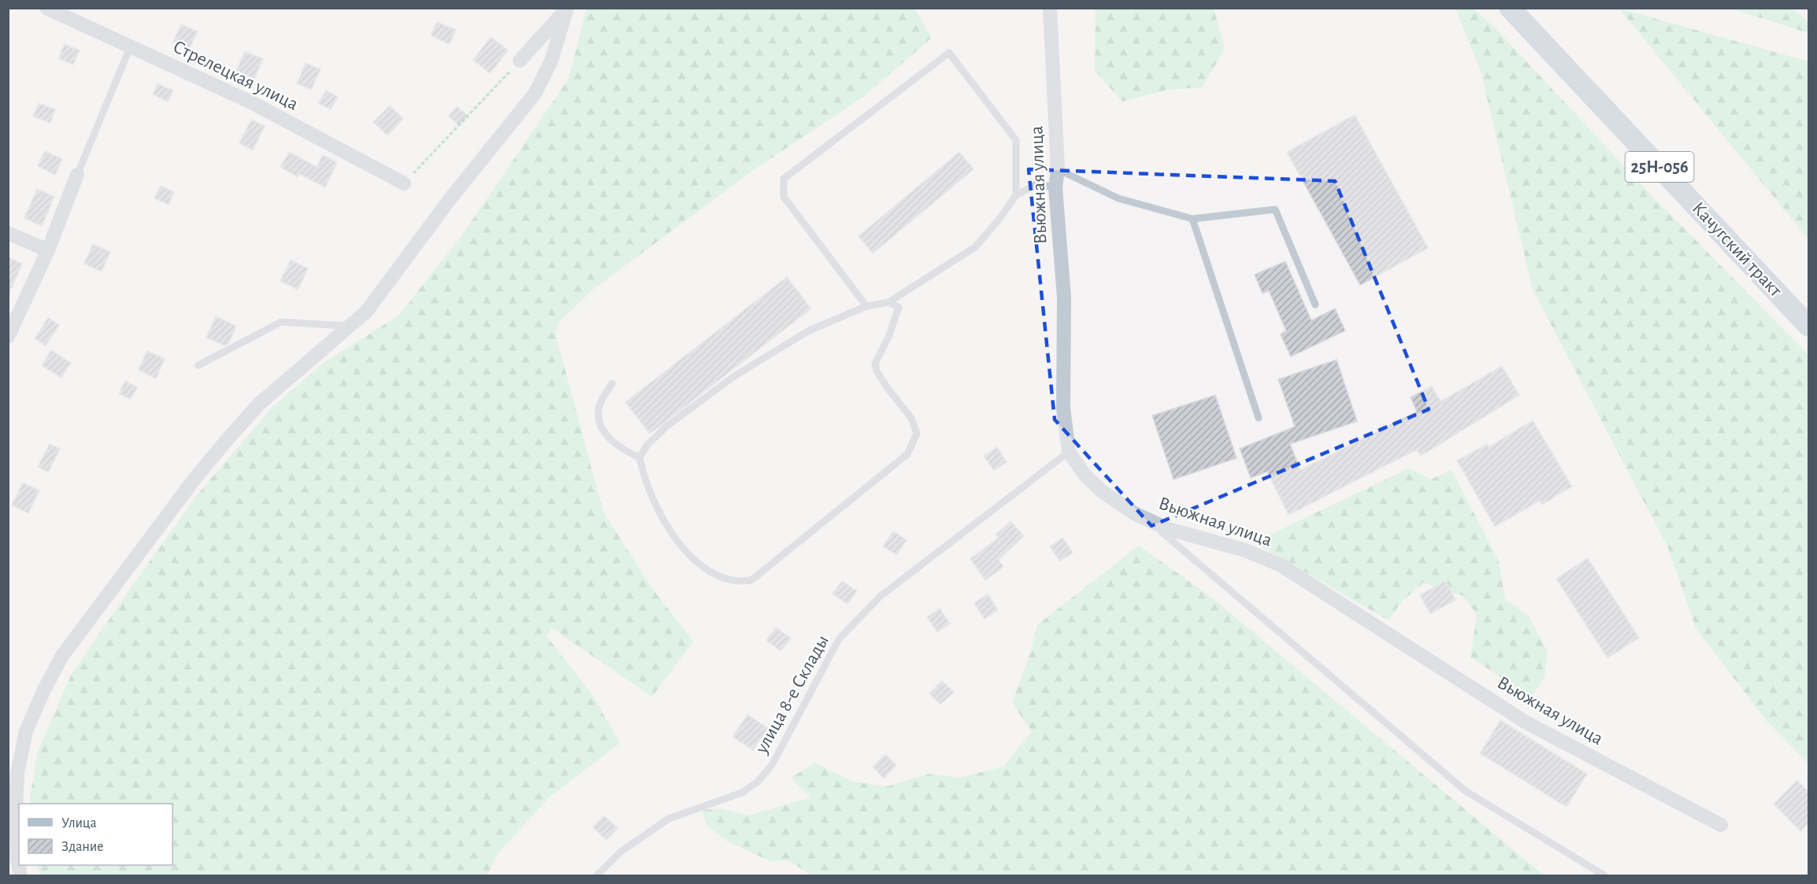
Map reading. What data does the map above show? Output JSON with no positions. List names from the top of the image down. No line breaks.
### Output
{"streets":{"main road":["25Н-056","Качугский тракт"],"street":["Стрелецкая улица","Вьюжная улица"],"lane":["улица 8-е Склады"]},"crossings":[["Вьюжная улица","улица 8-е Склады"]],"legend":["Улица","Здание"]}
